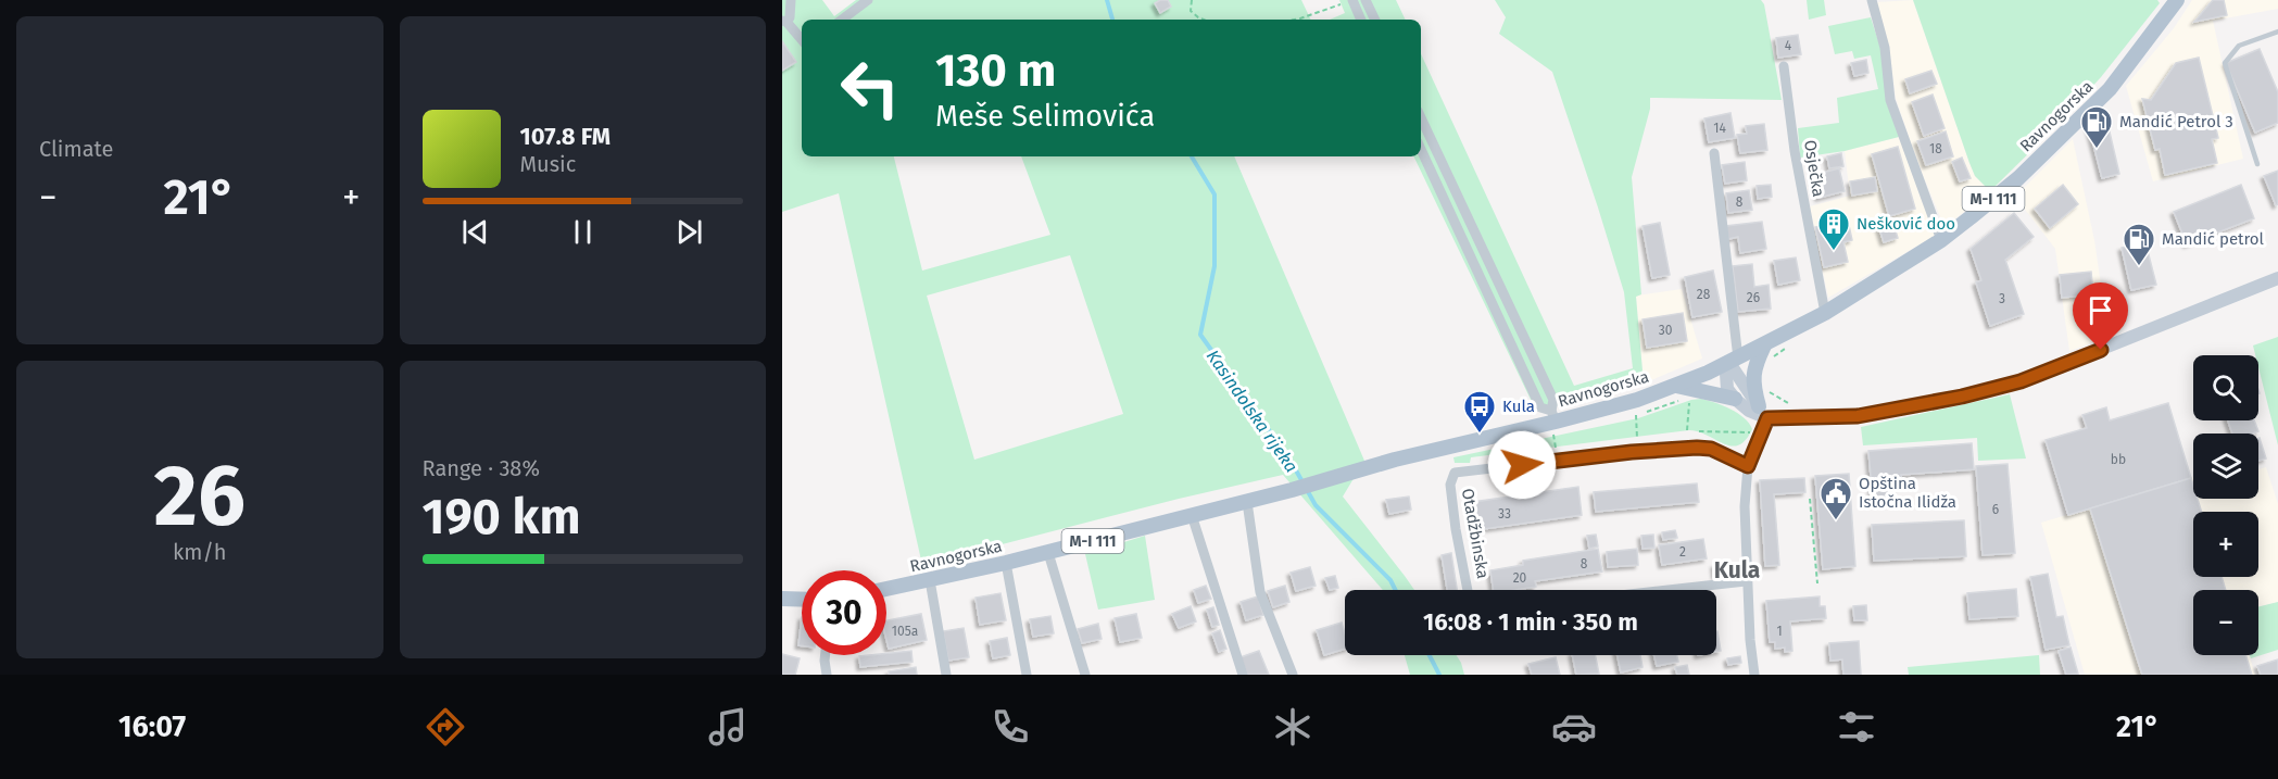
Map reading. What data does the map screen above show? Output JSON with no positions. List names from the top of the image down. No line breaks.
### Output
{"streets":{"main road":["Ravnogorska","M-I 111"],"street":["Osječka","Otadžbinska"]},"crossings":[["Ravnogorska","Osječka"]],"districts":["Kula"],"water":["Kasindolska rijeka"],"places":{"fuel station":["Mandić Petrol 3","Mandić petrol"],"building":["Nešković doo"],"bus stop":["Kula"],"public building":["Opština Istočna Ilidža"]},"house_numbers":["4","14","18","8","28","26","3","30","bb","6","33","2","8","20","105a","1"],"page":{"tile":["Climate",["26","km/h"],["Range · 38%","190 km"]],"turn":["130 m","Meše Selimovića"],"song":["107.8 FM","Music"],"heat":["−","21°","+"],"map_buttons":["+","−"],"limit":"30","trip":"16:08 · 1 min · 350 m","tabs":["16:07","21°"]}}
